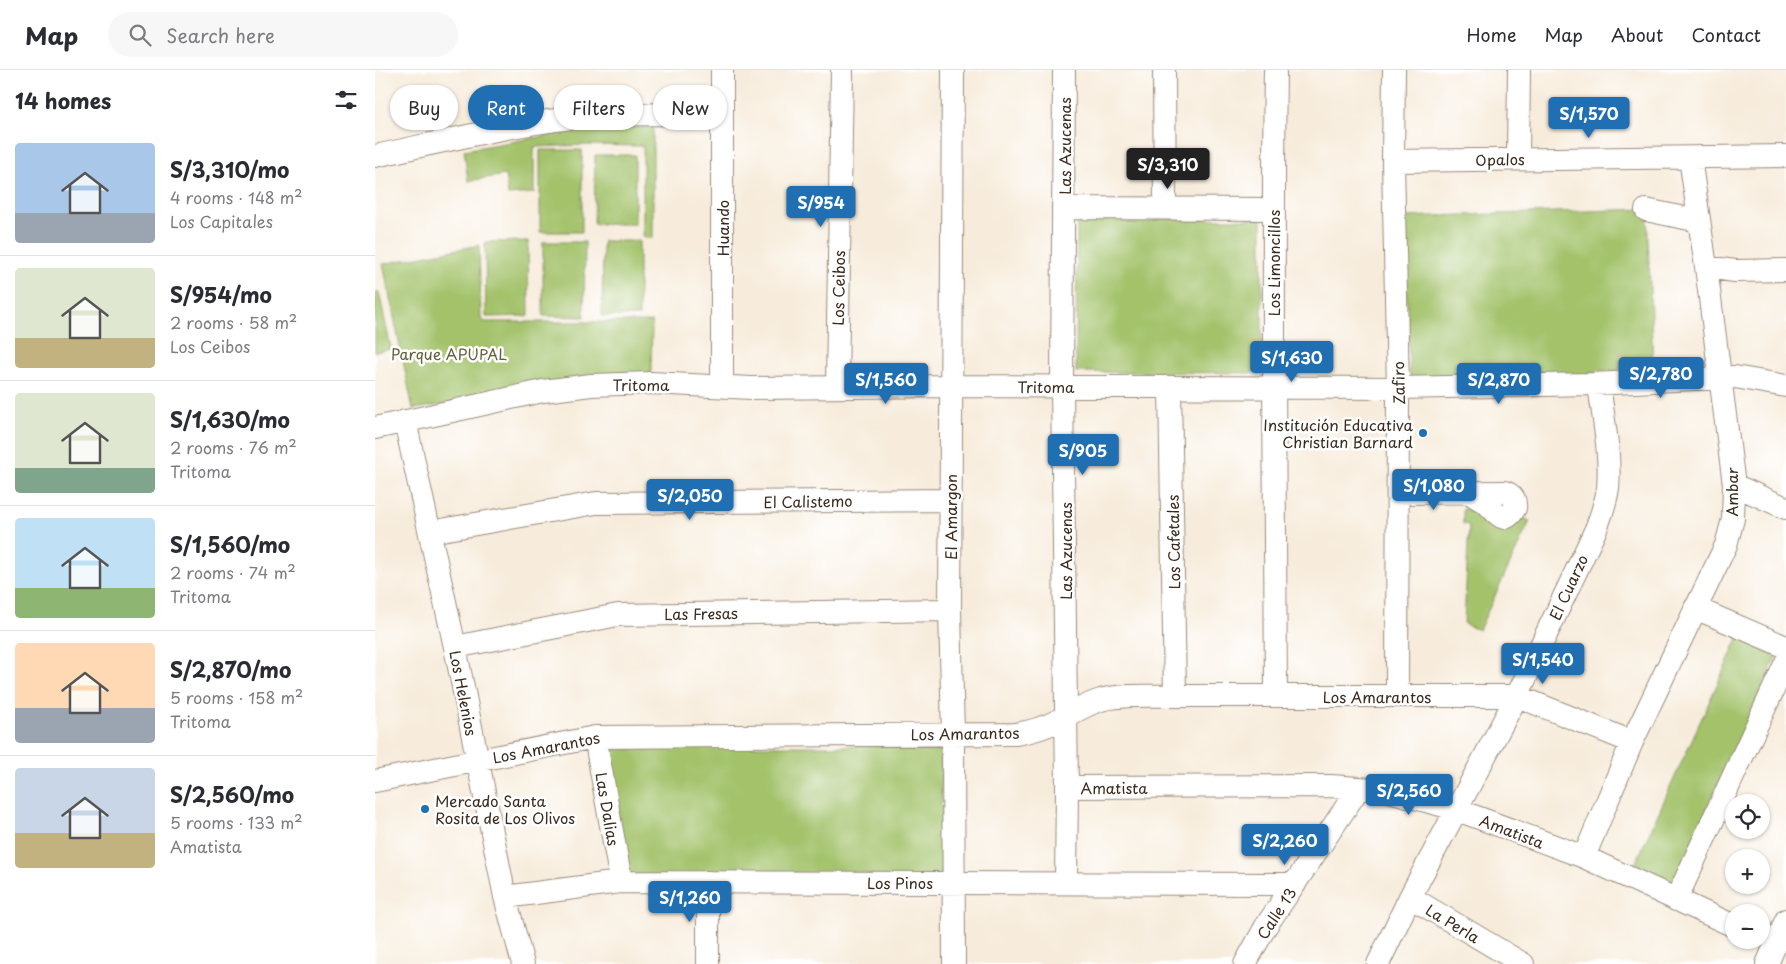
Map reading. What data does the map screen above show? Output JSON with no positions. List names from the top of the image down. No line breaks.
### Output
{"streets":{"street":["Las Azucenas","Opalos","Huando","Los Limoncillos","Los Ceibos","Zafiro","Tritoma","Ambar","El Calistemo","El Amargon","Los Cafetales","El Cuarzo","Las Fresas","Los Helenios","Los Amarantos","Amatista","Las Dalias","Los Pinos","Calle 13","La Perla"]},"crossings":[["Las Azucenas","Tritoma"],["Las Azucenas","Los Amarantos"],["Las Azucenas","Amatista"],["Las Azucenas","Los Pinos"],["Opalos","Zafiro"],["Opalos","Ambar"],["Huando","Tritoma"],["Los Limoncillos","Tritoma"],["Los Limoncillos","Los Amarantos"],["Los Ceibos","Tritoma"],["Zafiro","Tritoma"],["Zafiro","Los Amarantos"],["Tritoma","Ambar"],["Tritoma","El Amargon"],["Tritoma","Los Cafetales"],["Tritoma","El Cuarzo"],["Tritoma","Los Helenios"],["Ambar","Los Amarantos"],["Ambar","Amatista"],["El Calistemo","El Amargon"],["El Calistemo","Los Helenios"],["El Amargon","Las Fresas"],["El Amargon","Los Amarantos"],["El Amargon","Los Pinos"],["Los Cafetales","Los Amarantos"],["El Cuarzo","Los Amarantos"],["El Cuarzo","Amatista"],["El Cuarzo","La Perla"],["Las Fresas","Los Helenios"],["Los Helenios","Los Amarantos"],["Los Helenios","Los Pinos"],["Los Amarantos","Las Dalias"],["Amatista","Calle 13"],["Las Dalias","Los Pinos"],["Los Pinos","Calle 13"]],"parks":["Parque APUPAL"],"places":["Institución Educativa Christian Barnard","Mercado Santa Rosita de Los Olivos"],"page":{"header":"Map","search":"Search here","nav":["Home","Map","About","Contact"],"heading":"14 homes","chip":["Buy","Rent","Filters","New"],"price":["S/1,570","S/3,310","S/954","S/1,630","S/2,780","S/1,560","S/2,870","S/905","S/1,080","S/2,050","S/1,540","S/2,560","S/2,260","S/1,260"],"list":[{"name":"S/3,310/mo","note":"4 rooms · 148 m² · Los Capitales"},{"name":"S/954/mo","note":"2 rooms · 58 m² · Los Ceibos"},{"name":"S/1,630/mo","note":"2 rooms · 76 m² · Tritoma"},{"name":"S/1,560/mo","note":"2 rooms · 74 m² · Tritoma"},{"name":"S/2,870/mo","note":"5 rooms · 158 m² · Tritoma"},{"name":"S/2,560/mo","note":"5 rooms · 133 m² · Amatista"}],"map_buttons":["+","−"]}}
